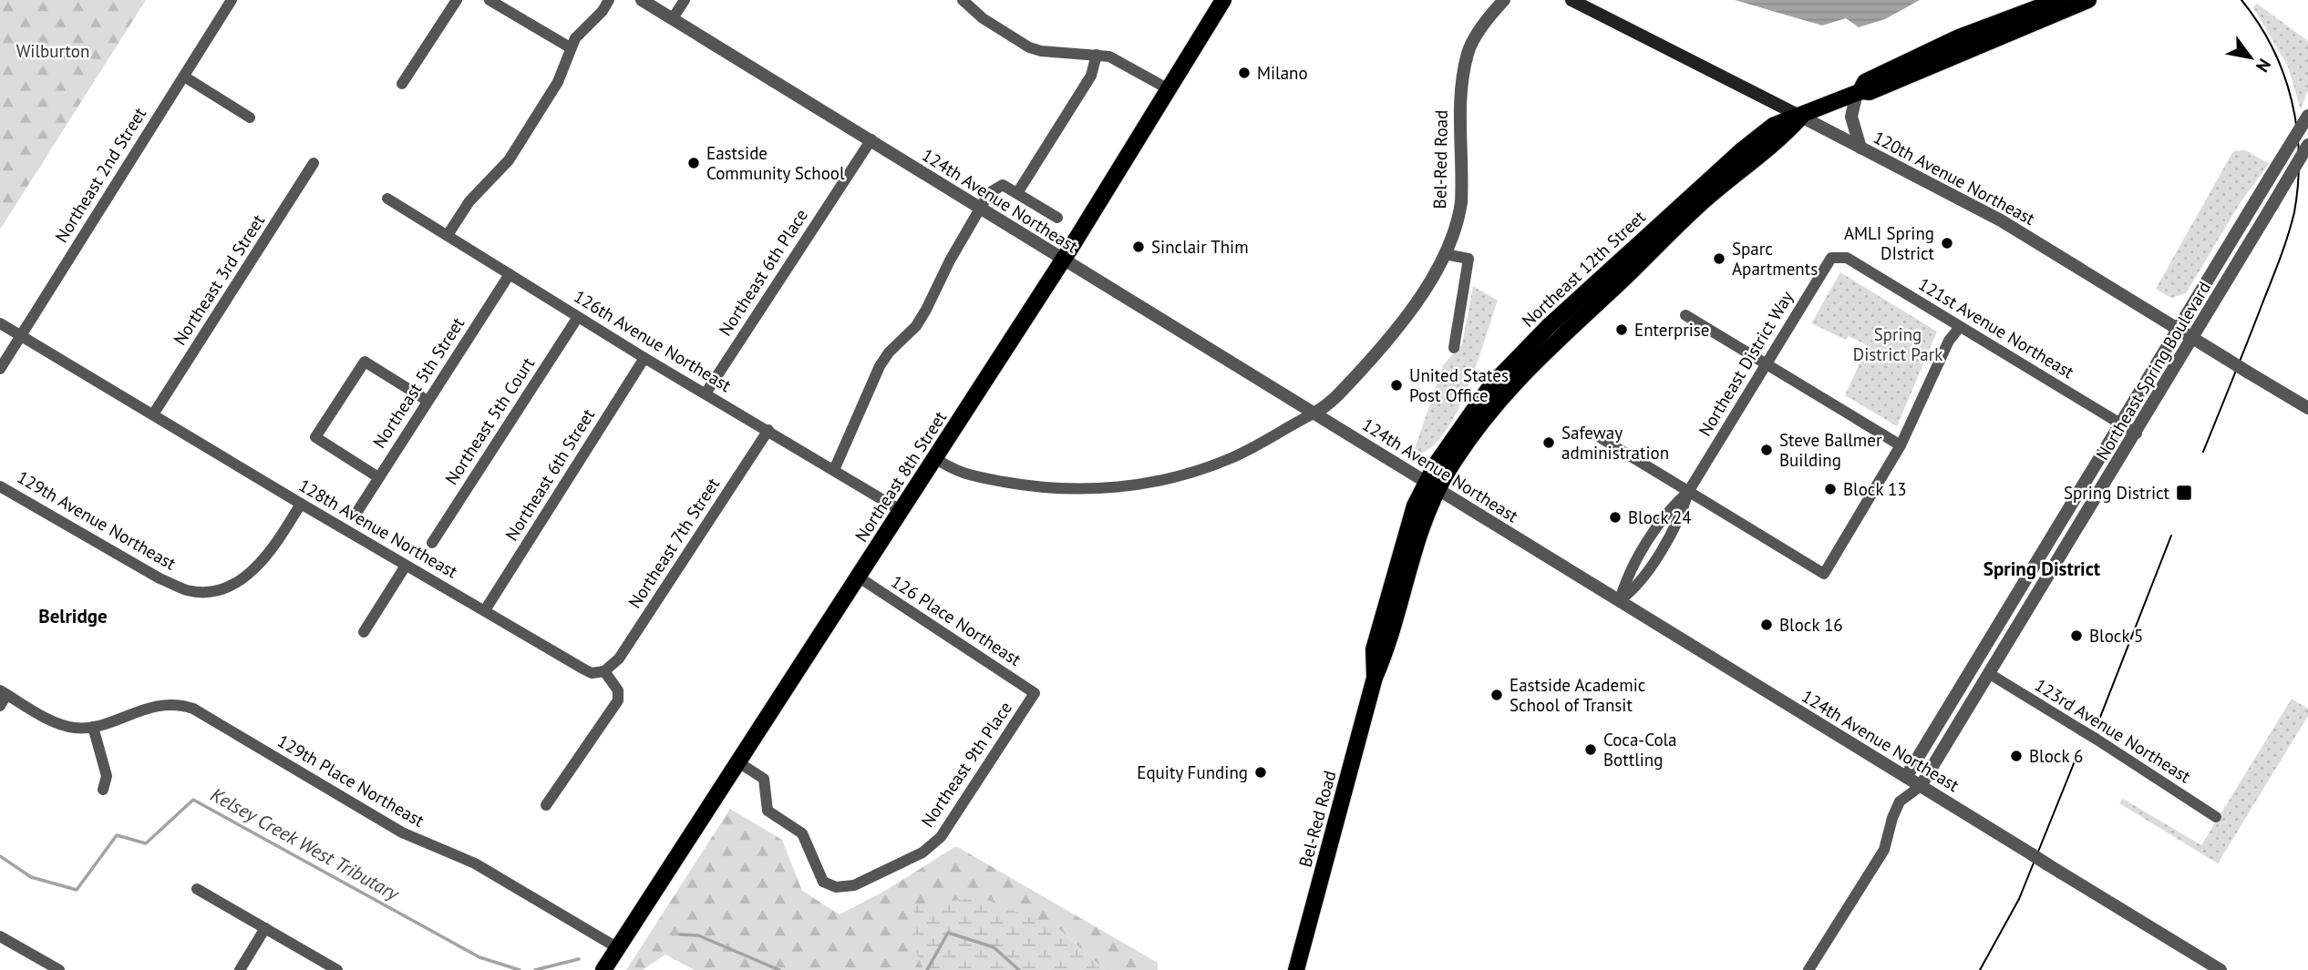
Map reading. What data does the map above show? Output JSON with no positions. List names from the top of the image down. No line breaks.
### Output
{"streets":{"main road":["Bel-Red Road","120th Avenue Northeast","Northeast 12th Street","Northeast 8th Street"],"street":["Northeast 2nd Street","124th Avenue Northeast","Northeast 6th Place","Northeast 3rd Street","121st Avenue Northeast","126th Avenue Northeast","Northeast District Way","Northeast Spring Boulevard","Northeast 5th Street","Northeast 5th Court","Northeast 6th Street","129th Avenue Northeast","128th Avenue Northeast","Northeast 7th Street","126 Place Northeast","123rd Avenue Northeast","Northeast 9th Place","129th Place Northeast"]},"crossings":[["Bel-Red Road","124th Avenue Northeast"],["Bel-Red Road","Northeast 12th Street"],["Northeast 2nd Street","128th Avenue Northeast"],["120th Avenue Northeast","Northeast 12th Street"],["120th Avenue Northeast","Northeast Spring Boulevard"],["124th Avenue Northeast","Northeast 12th Street"],["124th Avenue Northeast","Northeast 6th Place"],["124th Avenue Northeast","Northeast District Way"],["124th Avenue Northeast","Northeast Spring Boulevard"],["124th Avenue Northeast","Northeast 8th Street"],["Northeast 6th Place","126th Avenue Northeast"],["Northeast 3rd Street","128th Avenue Northeast"],["121st Avenue Northeast","Northeast District Way"],["121st Avenue Northeast","Northeast Spring Boulevard"],["126th Avenue Northeast","Northeast 5th Street"],["126th Avenue Northeast","Northeast 5th Court"],["126th Avenue Northeast","Northeast 6th Street"],["126th Avenue Northeast","Northeast 8th Street"],["126th Avenue Northeast","Northeast 7th Street"],["Northeast Spring Boulevard","123rd Avenue Northeast"],["Northeast 6th Street","128th Avenue Northeast"],["Northeast 8th Street","126 Place Northeast"],["Northeast 8th Street","Northeast 9th Place"],["Northeast 8th Street","129th Place Northeast"],["129th Avenue Northeast","128th Avenue Northeast"],["128th Avenue Northeast","Northeast 7th Street"],["126 Place Northeast","Northeast 9th Place"]],"districts":["Spring District","Belridge"],"water":["Kelsey Creek West Tributary"],"parks":["Wilburton","Spring District Park"],"places":{"other":["Milano","Eastside Community School","AMLI Spring DIstrict","Sinclair Thim","Sparc Apartments","Enterprise","United States Post Office","Safeway administration","Steve Ballmer Building","Block 13","Block 24","Block 16","Block 5","Eastside Academic School of Transit","Coca-Cola Bottling","Block 6","Equity Funding"],"transit":["Spring District"]},"north":"bottom right"}
